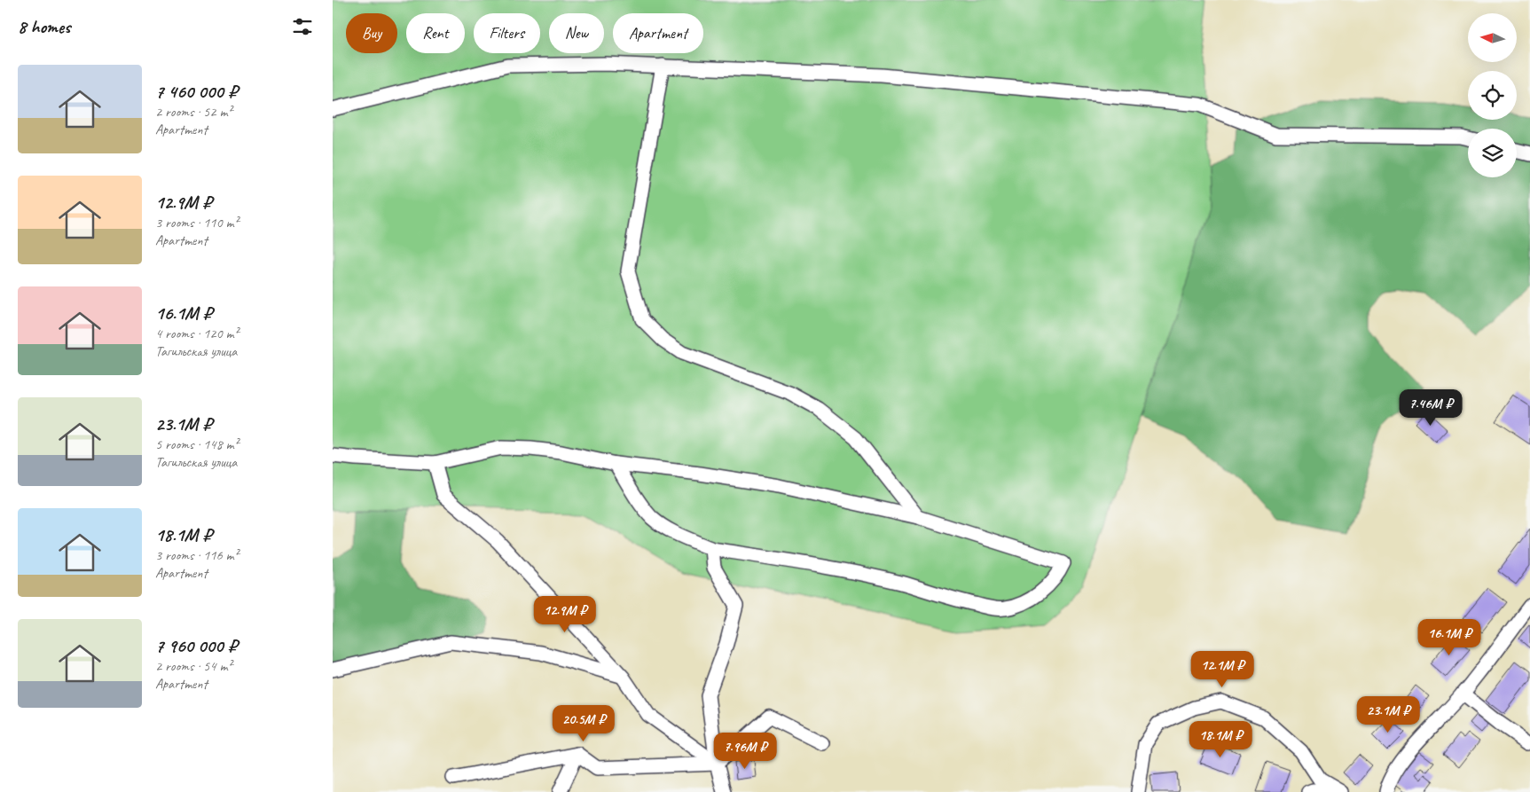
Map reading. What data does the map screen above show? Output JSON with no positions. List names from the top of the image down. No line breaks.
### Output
{"north":"left","page":{"heading":"8 homes","chip":["Buy","Rent","Filters","New","Apartment"],"list":[{"name":"7 460 000 ₽","note":"2 rooms · 52 m² · Apartment"},{"name":"12.9M ₽","note":"3 rooms · 110 m² · Apartment"},{"name":"16.1M ₽","note":"4 rooms · 120 m² · Тагильская улица"},{"name":"23.1M ₽","note":"5 rooms · 148 m² · Тагильская улица"},{"name":"18.1M ₽","note":"3 rooms · 116 m² · Apartment"},{"name":"7 960 000 ₽","note":"2 rooms · 54 m² · Apartment"}],"price":["7.46M ₽","12.9M ₽","16.1M ₽","12.1M ₽","23.1M ₽","20.5M ₽","18.1M ₽","7.96M ₽"]}}
